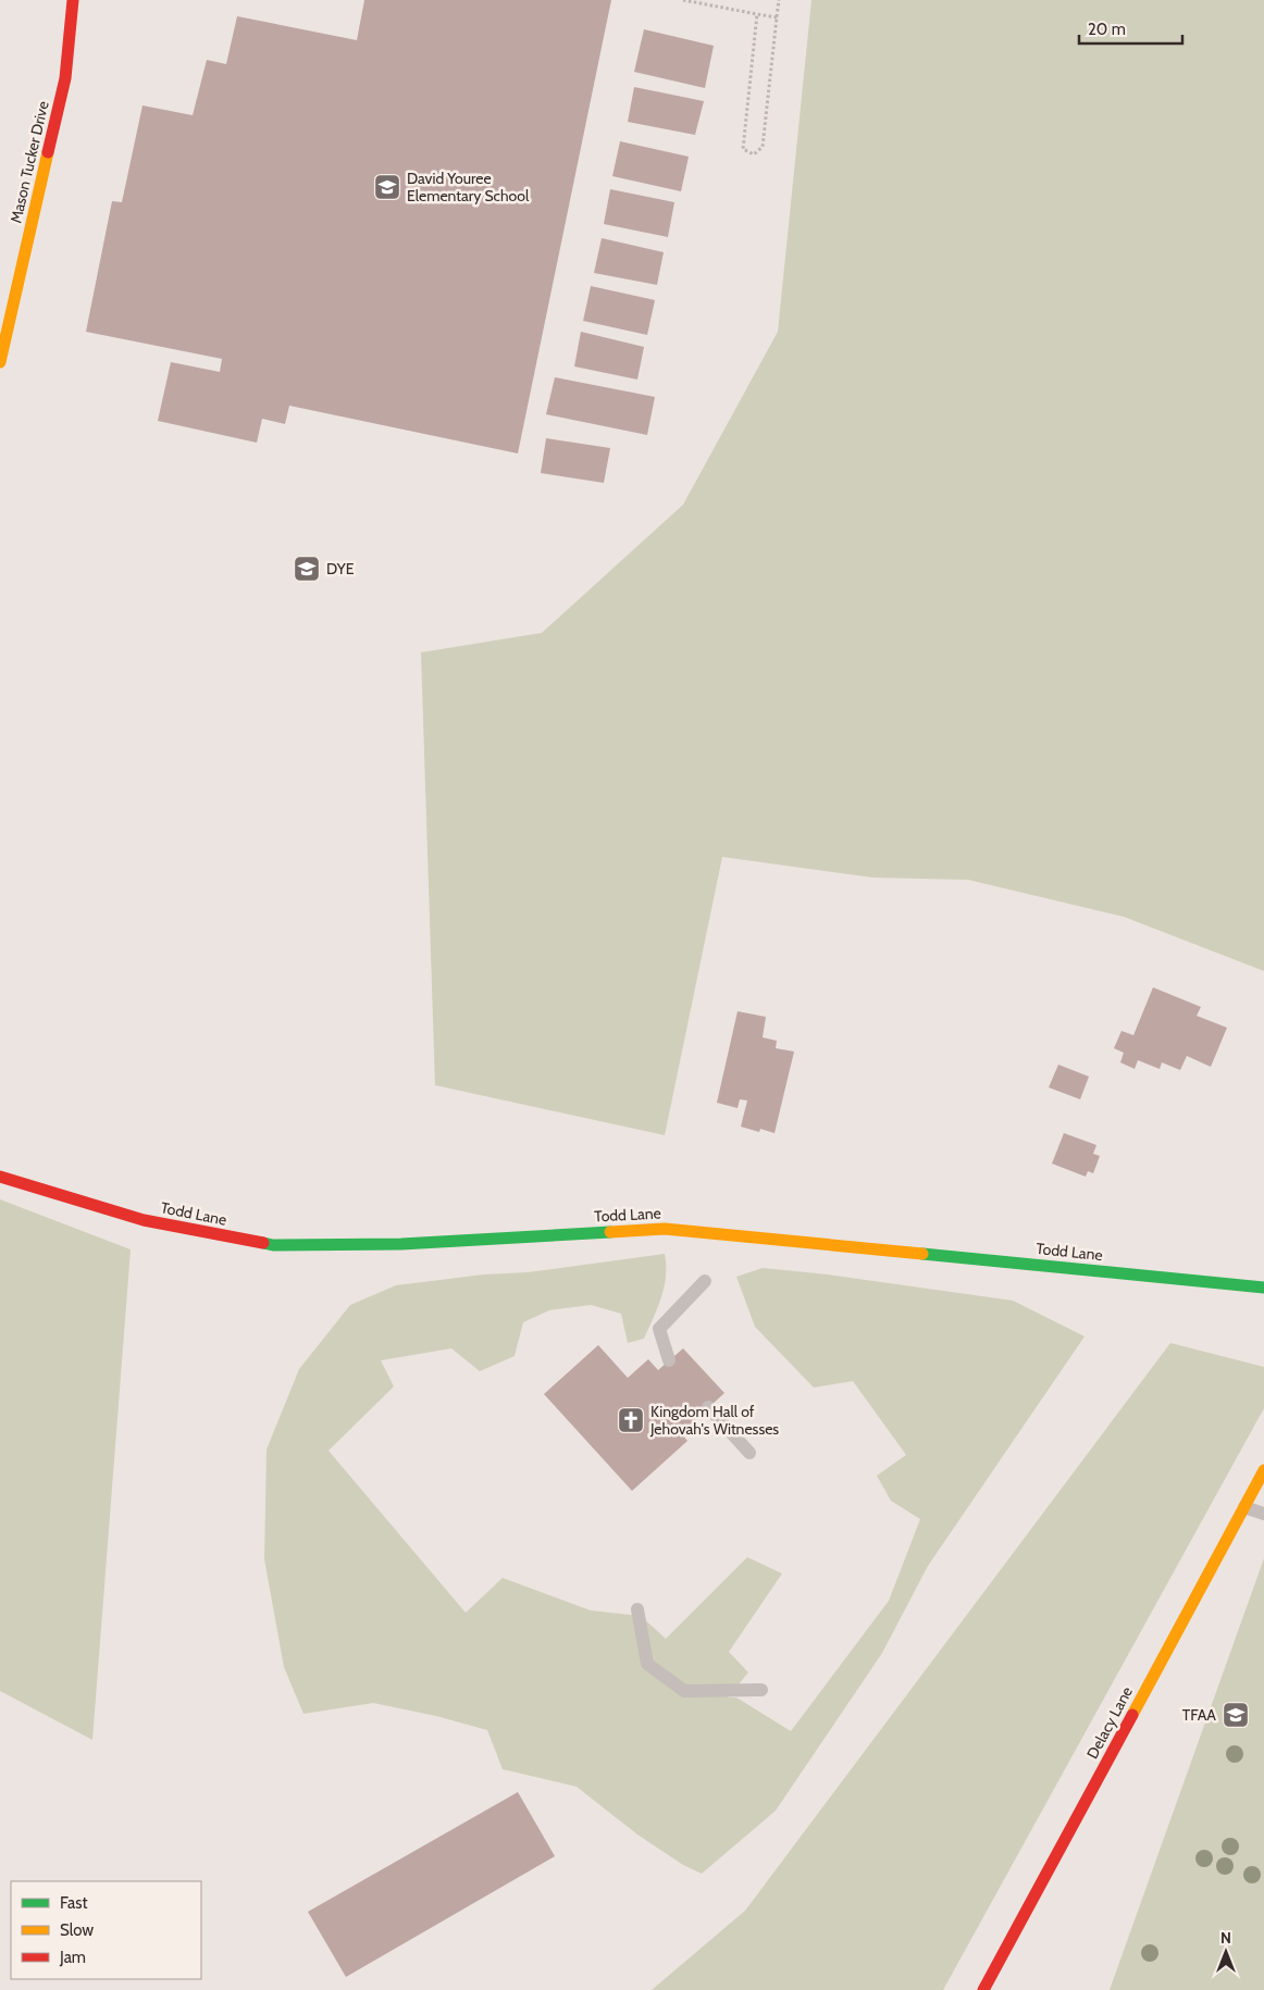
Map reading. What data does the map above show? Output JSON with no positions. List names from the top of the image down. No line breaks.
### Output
{"streets":{"street":["Mason Tucker Drive","Todd Lane","Delacy Lane"]},"places":{"school or university":["David Youree Elementary School","DYE","TFAA"],"church":["Kingdom Hall of Jehovah's Witnesses"]},"legend":["Fast","Slow","Jam"],"scale_bar":"20 m","north":"top"}
